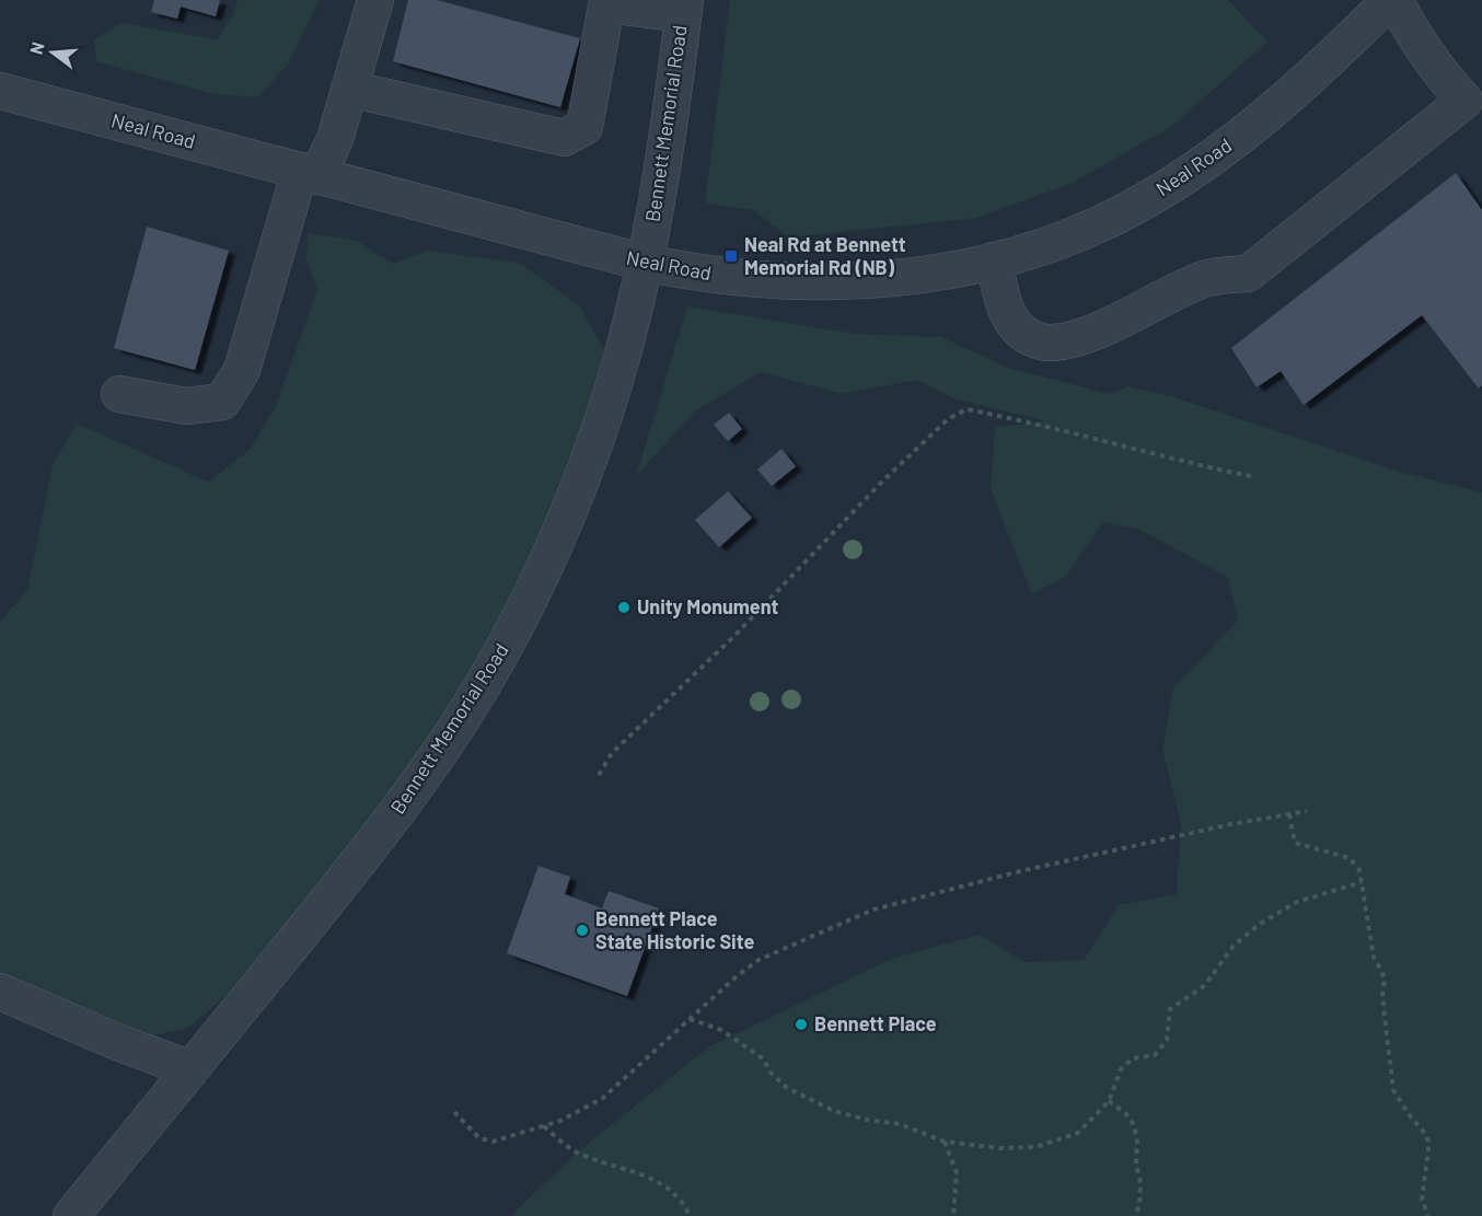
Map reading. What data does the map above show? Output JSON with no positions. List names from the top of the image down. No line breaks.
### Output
{"streets":{"street":["Bennett Memorial Road","Neal Road"]},"crossings":[["Bennett Memorial Road","Neal Road"]],"places":{"transit":["Neal Rd at Bennett Memorial Rd (NB)"],"other":["Unity Monument","Bennett Place State Historic Site","Bennett Place"]},"north":"left"}
